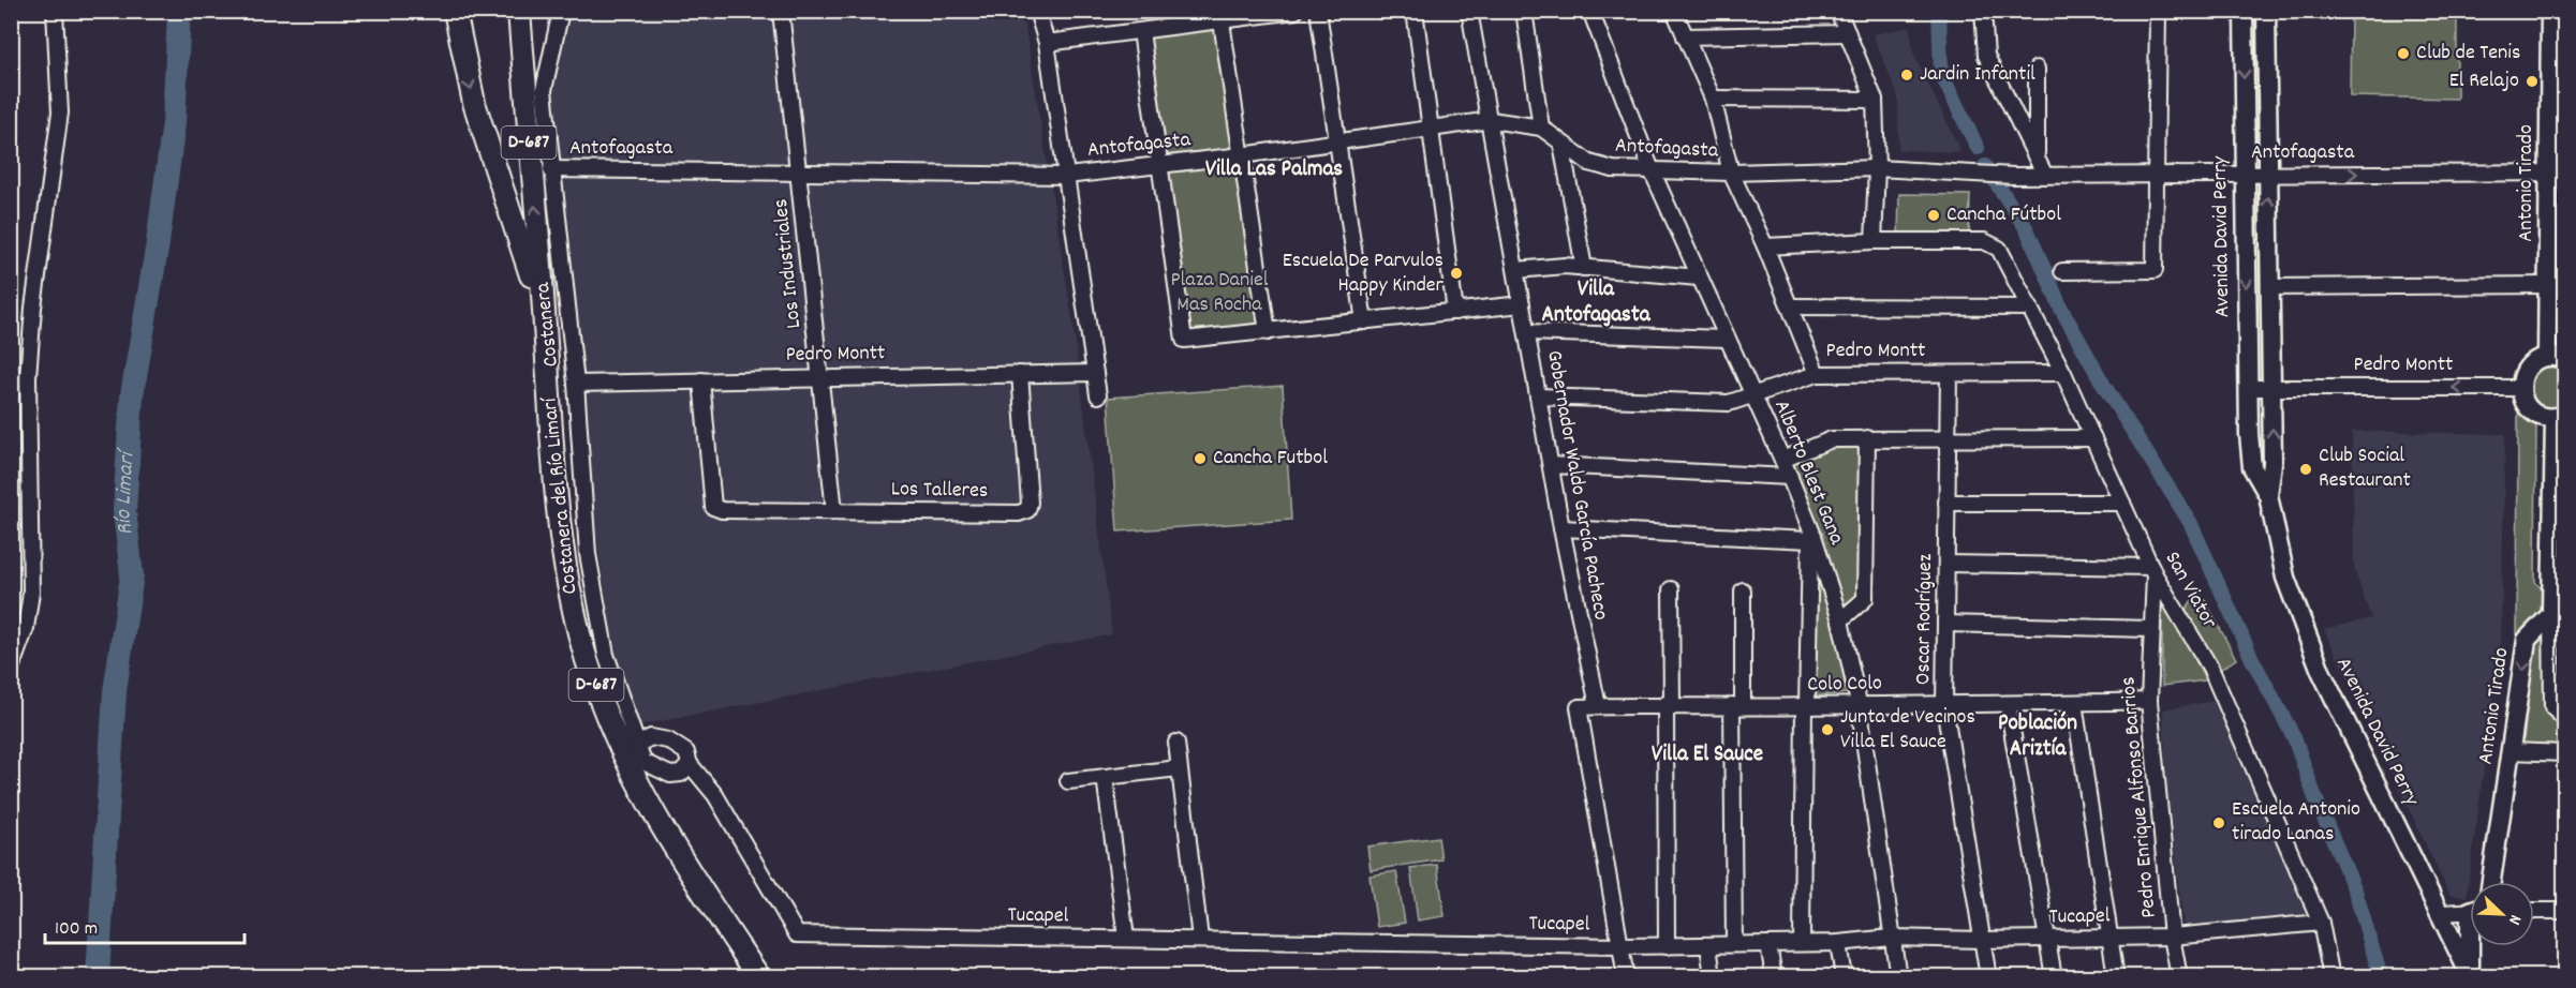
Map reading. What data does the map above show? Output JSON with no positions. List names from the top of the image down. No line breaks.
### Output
{"streets":{"highway":["D-687","Costanera del Río Limarí"],"main road":["Antonio Tirado","Avenida David Perry"],"street":["Antofagasta","Los Industriales","Costanera","Pedro Montt","Alberto Blest Gana","Gobernador Waldo García Pacheco","Los Talleres","San Viator","Oscar Rodríguez","Colo Colo","Pedro Enrique Alfonso Barrios","Tucapel"]},"crossings":[["Antofagasta","Antonio Tirado"],["Antofagasta","Avenida David Perry"],["Antofagasta","Los Industriales"],["Antofagasta","Costanera"],["Antofagasta","Alberto Blest Gana"],["Antofagasta","Gobernador Waldo García Pacheco"],["Avenida David Perry","Pedro Montt"],["Los Industriales","Pedro Montt"],["Los Industriales","Los Talleres"],["Costanera","Pedro Montt"],["Costanera","Costanera del Río Limarí"],["Costanera","Tucapel"],["Pedro Montt","Alberto Blest Gana"],["Pedro Montt","Gobernador Waldo García Pacheco"],["Pedro Montt","Los Talleres"],["Pedro Montt","San Viator"],["Pedro Montt","Oscar Rodríguez"],["Alberto Blest Gana","Colo Colo"],["Alberto Blest Gana","Tucapel"],["Gobernador Waldo García Pacheco","Colo Colo"],["San Viator","Pedro Enrique Alfonso Barrios"],["San Viator","Tucapel"],["Oscar Rodríguez","Colo Colo"],["Oscar Rodríguez","Tucapel"],["Colo Colo","Pedro Enrique Alfonso Barrios"],["Colo Colo","Tucapel"],["Pedro Enrique Alfonso Barrios","Tucapel"]],"districts":["Villa Las Palmas","Villa Antofagasta","Población Ariztía","Villa El Sauce"],"water":["Río Limarí"],"parks":["Plaza Daniel Mas Rocha"],"places":["Club de Tenis","Jardin Infantil","El Relajo","Cancha Fútbol","Escuela De Parvulos Happy Kinder","Cancha Futbol","Club Social Restaurant","Junta de Vecinos Villa El Sauce","Escuela Antonio tirado Lanas"],"scale_bar":"100 m","north":"bottom right"}
